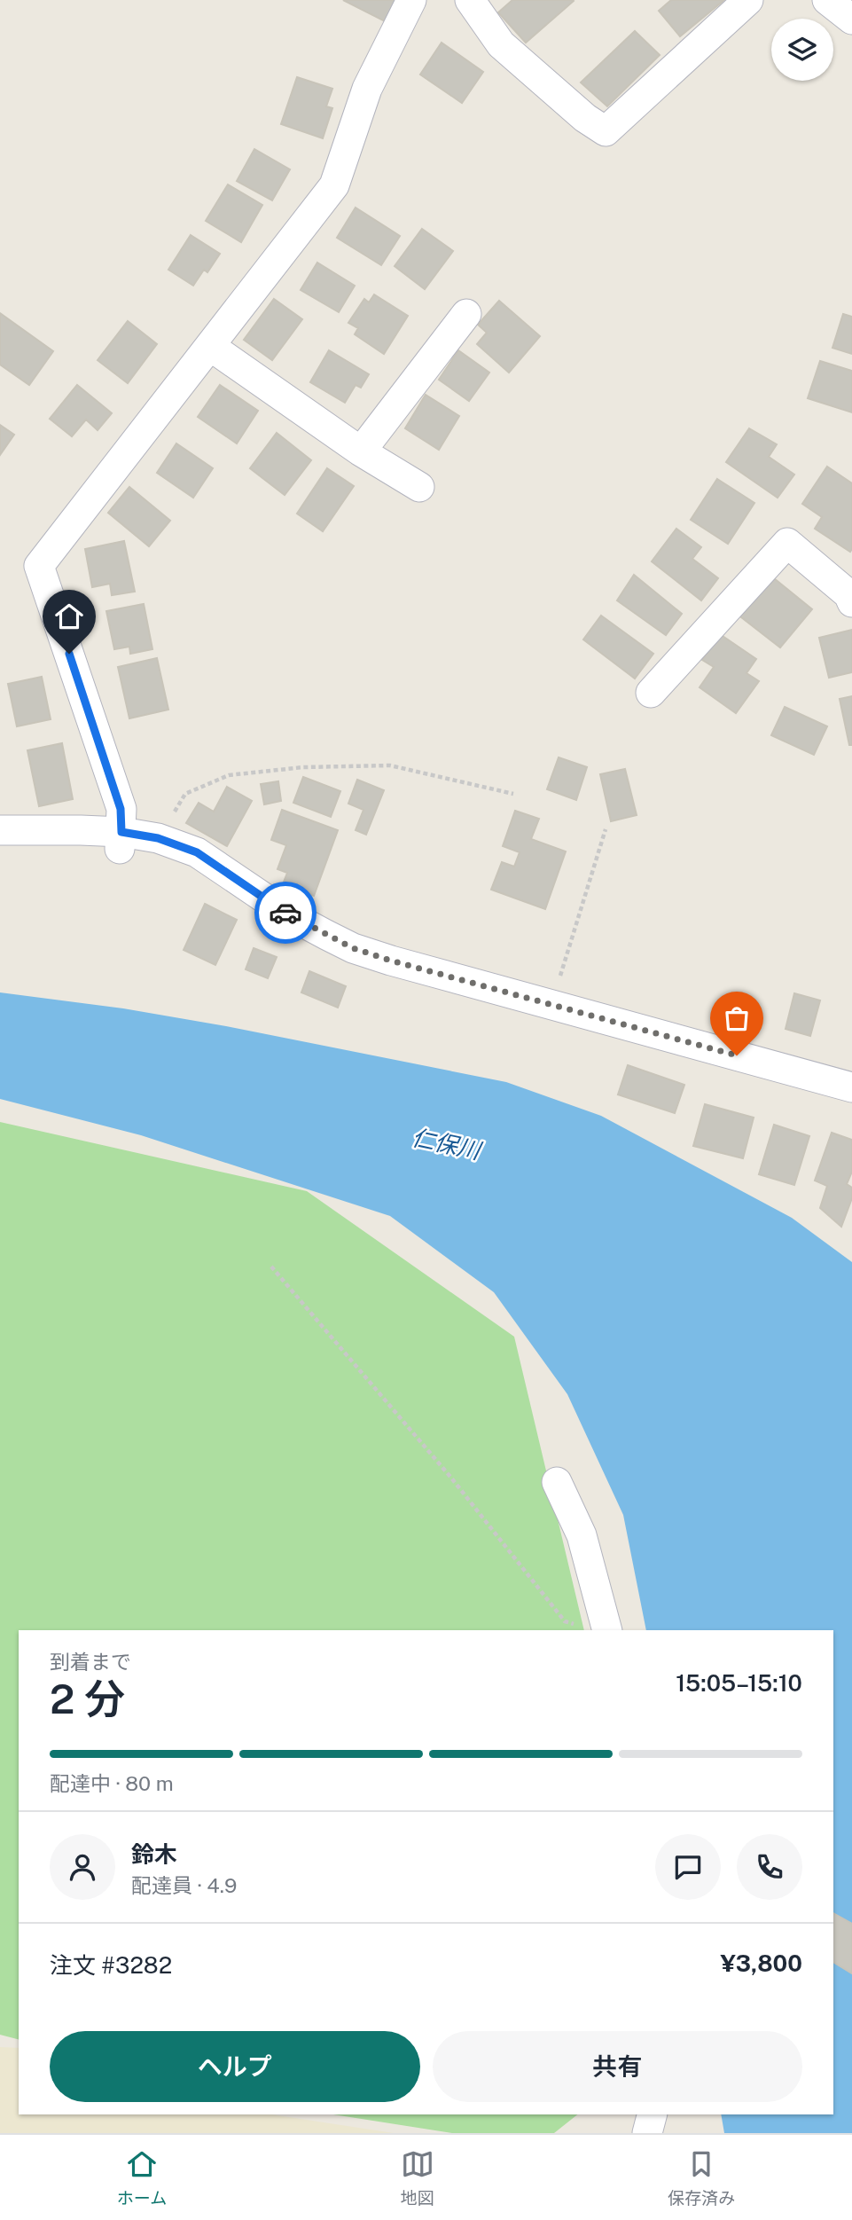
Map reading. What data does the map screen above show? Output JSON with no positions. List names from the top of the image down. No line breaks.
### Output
{"water":["仁保川"],"page":{"heading":["2 分","到着まで","15:05–15:10"],"panel":["鈴木","配達員 · 4.9","注文 #3282","¥3,800"],"bar":"配達中 · 80 m","buttons":["ヘルプ","共有"],"tabs":["ホーム","地図","保存済み"]}}
